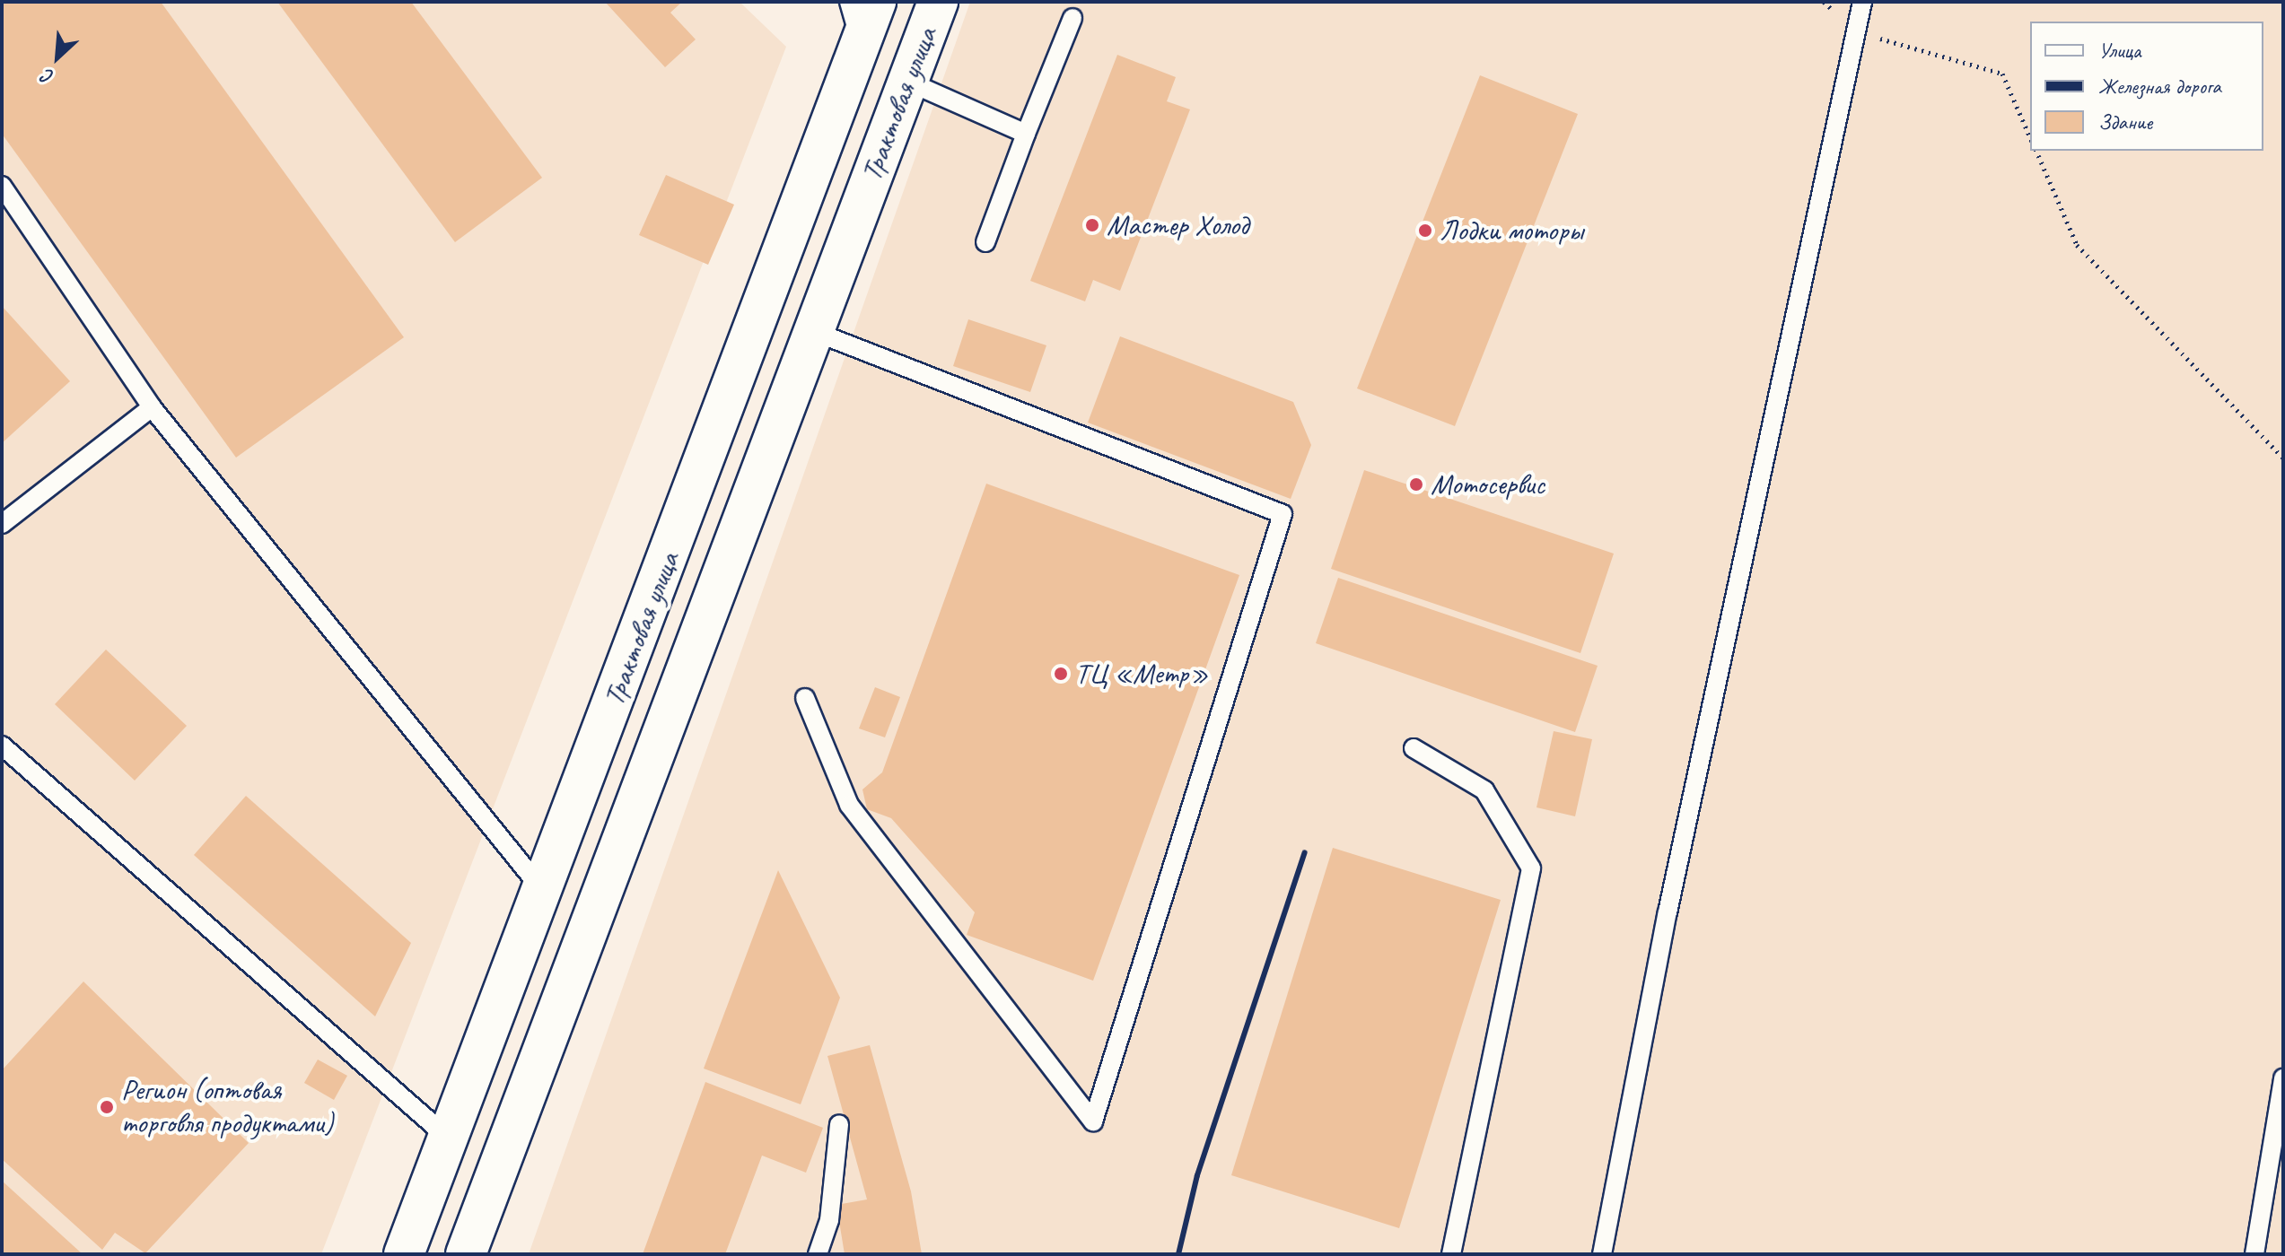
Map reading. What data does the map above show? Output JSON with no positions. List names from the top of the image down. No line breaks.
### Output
{"streets":{"main road":["Трактовая улица"]},"places":["Мастер Холод","Лодки моторы","Мотосервис","ТЦ «Метр»","Регион (оптовая торговля продуктами)"],"legend":["Улица","Железная дорога","Здание"],"north":"bottom left"}
